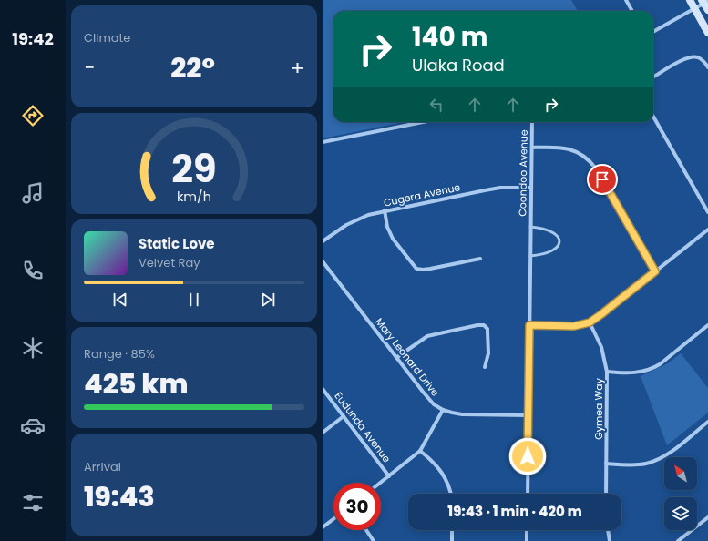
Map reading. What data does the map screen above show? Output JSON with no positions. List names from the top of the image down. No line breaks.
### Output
{"streets":{"street":["Coondoo Avenue","Cugera Avenue","Mary Leonard Drive","Gymea Way","Eudunda Avenue"]},"crossings":[["Coondoo Avenue","Cugera Avenue"],["Coondoo Avenue","Mary Leonard Drive"]],"north":"top left","page":{"tabs":"19:42","tile":["Climate",["Range · 85%","425 km"],["Arrival","19:43"]],"turn":["140 m","Ulaka Road"],"heat":["−","22°","+"],"song":["Static Love","Velvet Ray"],"limit":"30","trip":"19:43 · 1 min · 420 m","gauge":["29","km/h"]}}
